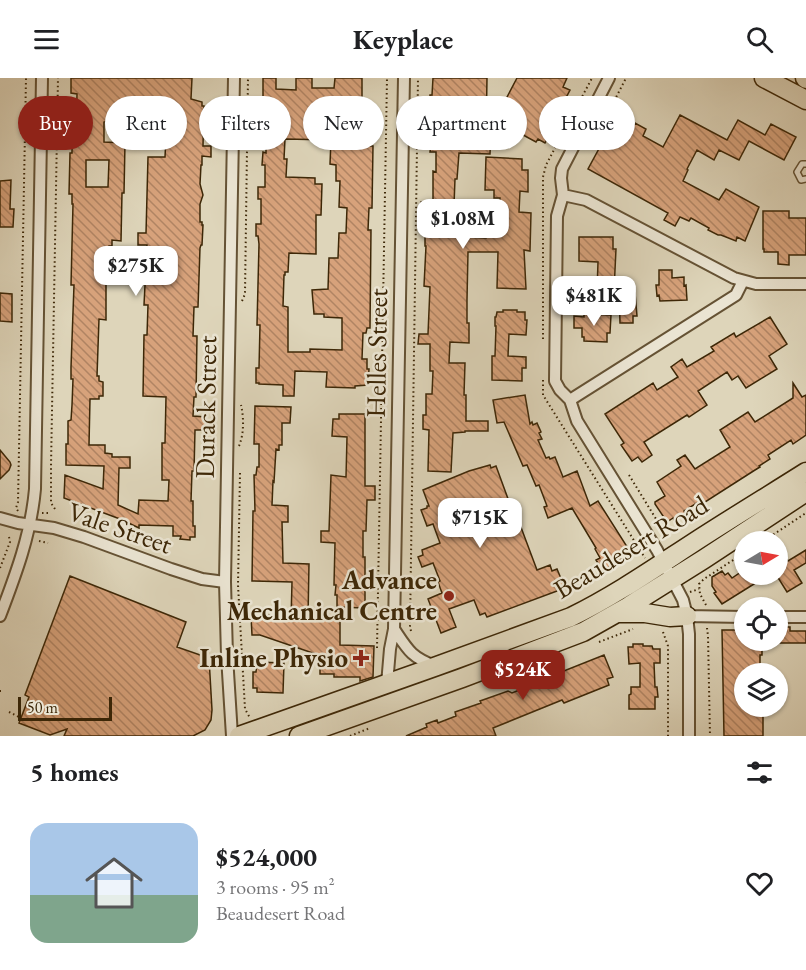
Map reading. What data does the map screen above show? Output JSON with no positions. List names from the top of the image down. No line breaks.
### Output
{"streets":{"highway":["Beaudesert Road"],"street":["Helles Street","Durack Street","Vale Street"]},"crossings":[["Helles Street","Beaudesert Road"],["Durack Street","Vale Street"]],"places":{"other":["Advance Mechanical Centre"],"health":["Inline Physio"]},"scale_bar":"50 m","north":"right","page":{"header":"Keyplace","chip":["Buy","Rent","Filters","New","Apartment","House"],"price":["$1.08M","$275K","$481K","$715K","$524K"],"scale":"50 m","heading":"5 homes","list":[{"name":"$524,000","note":"3 rooms · 95 m² · Beaudesert Road"}]}}
